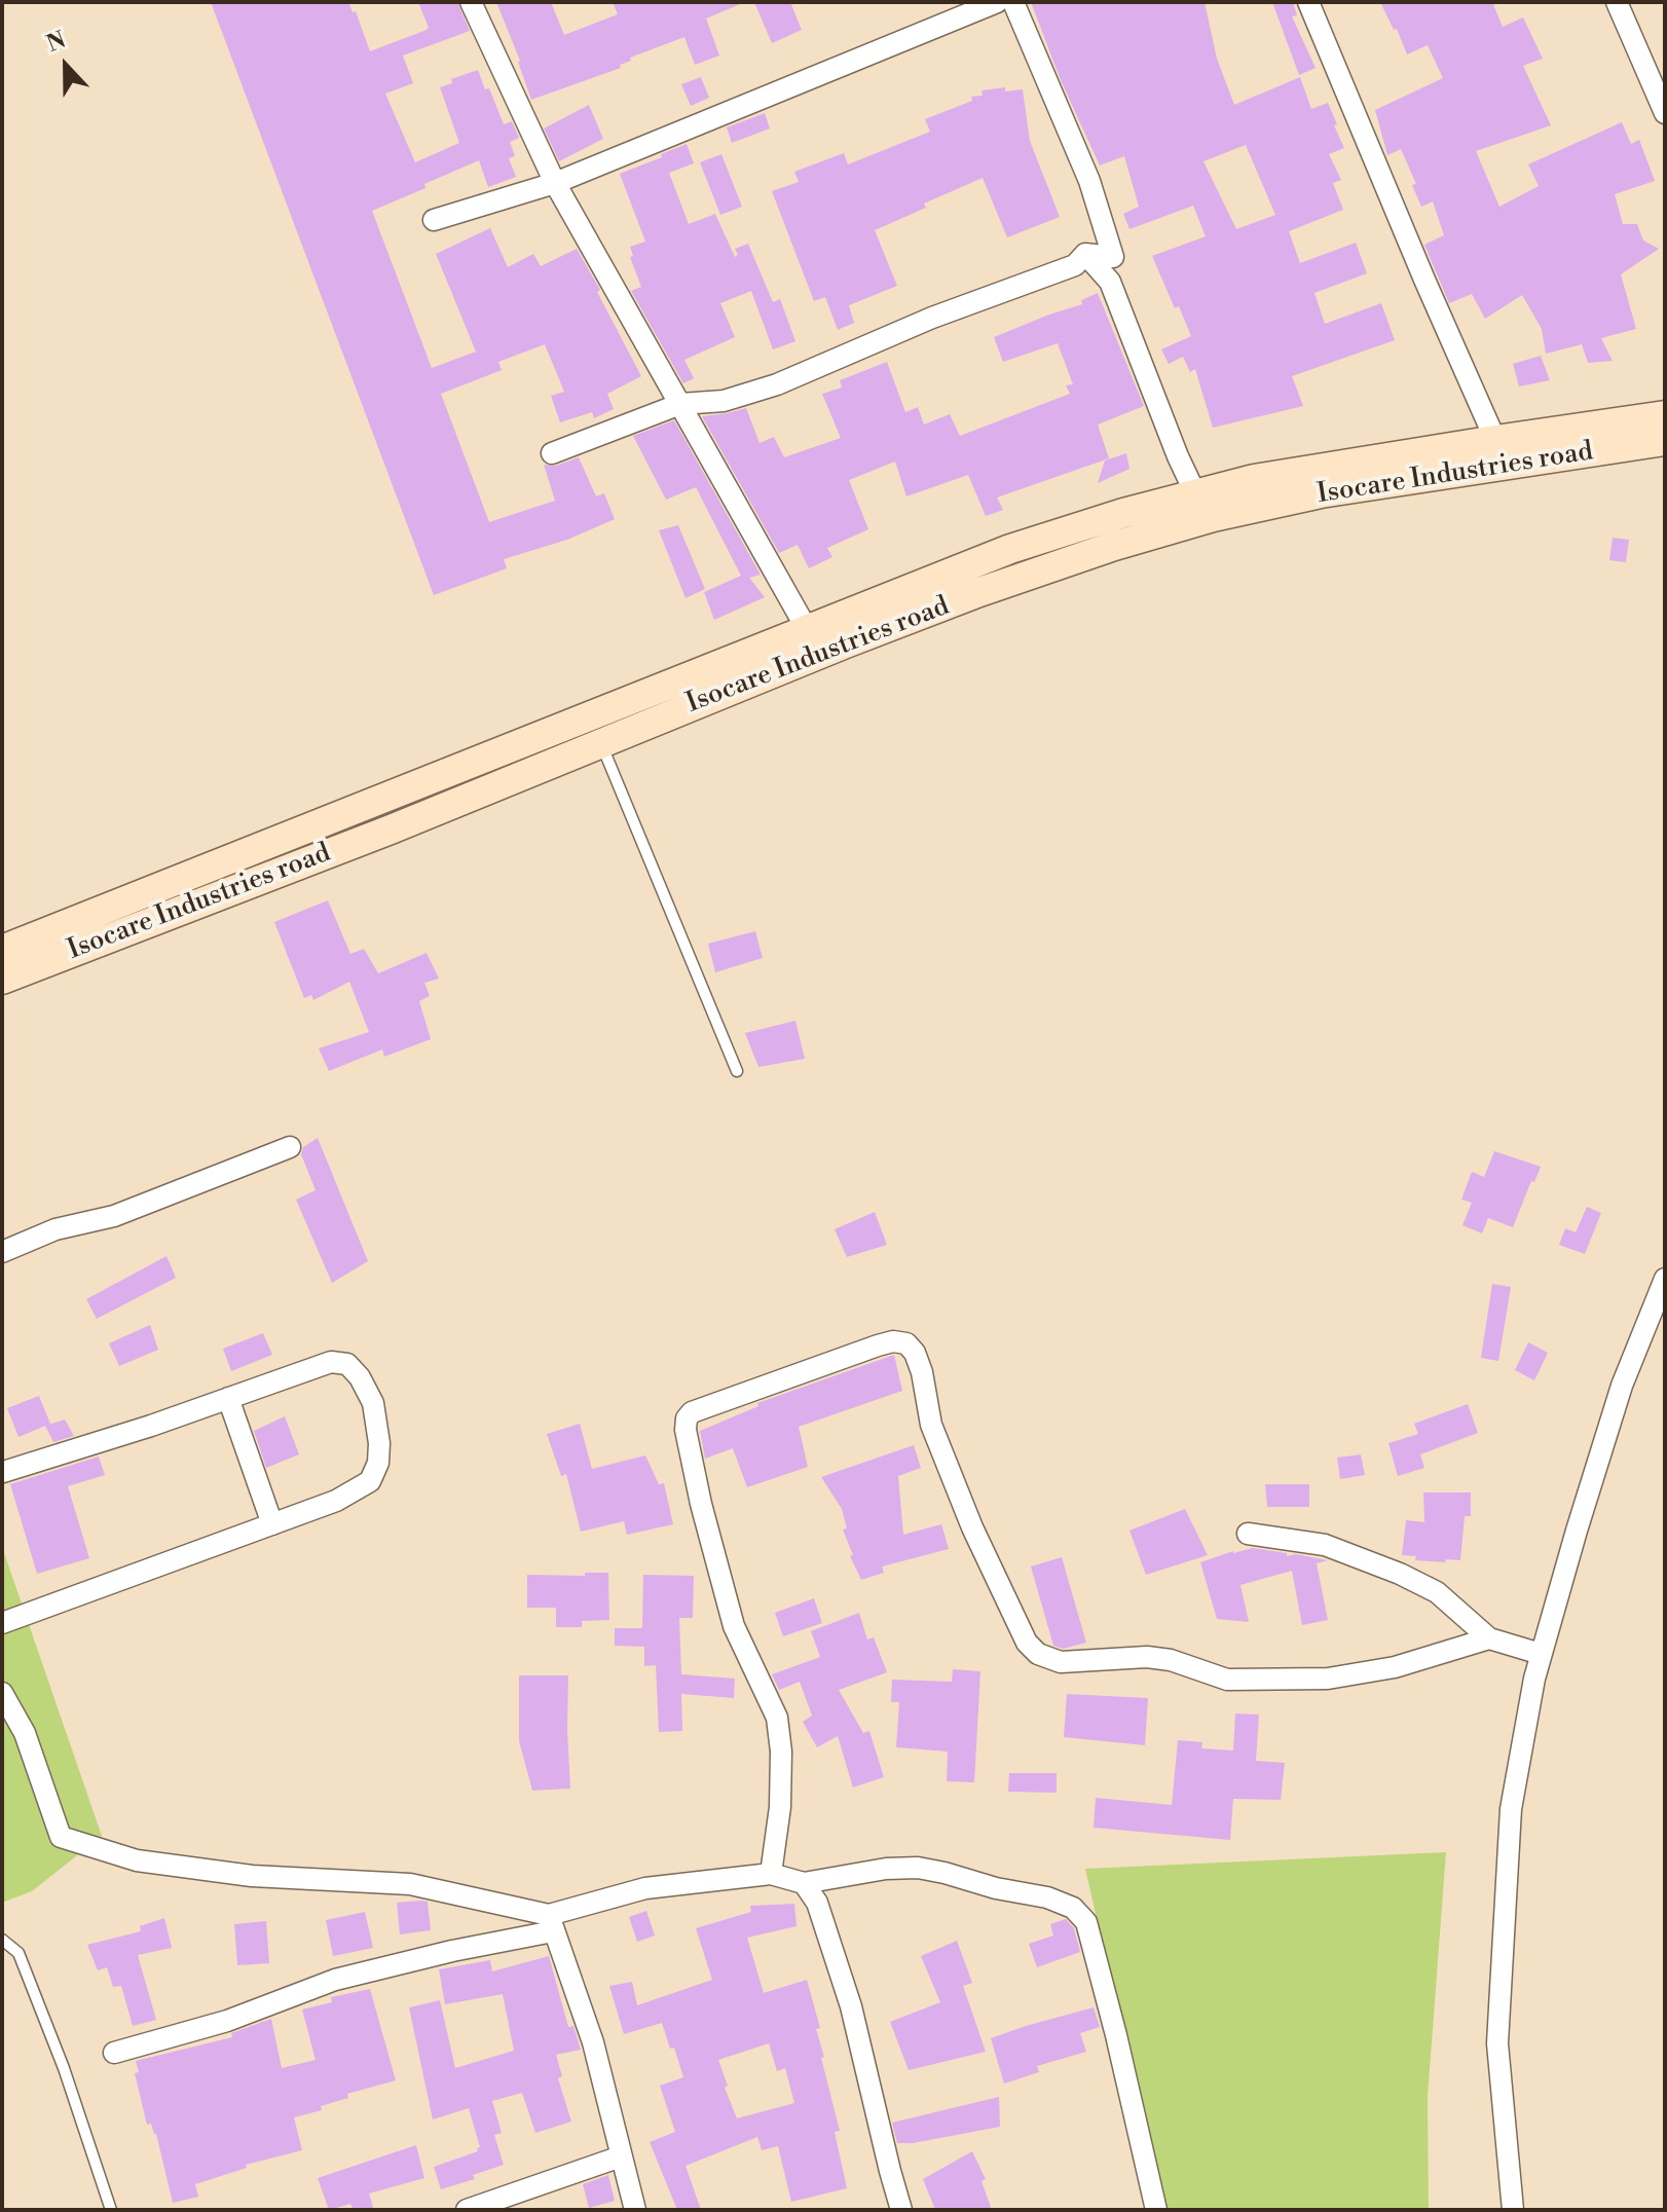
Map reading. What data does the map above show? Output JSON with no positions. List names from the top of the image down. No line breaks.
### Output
{"streets":{"street":["Isocare Industries road"]},"north":"top"}
